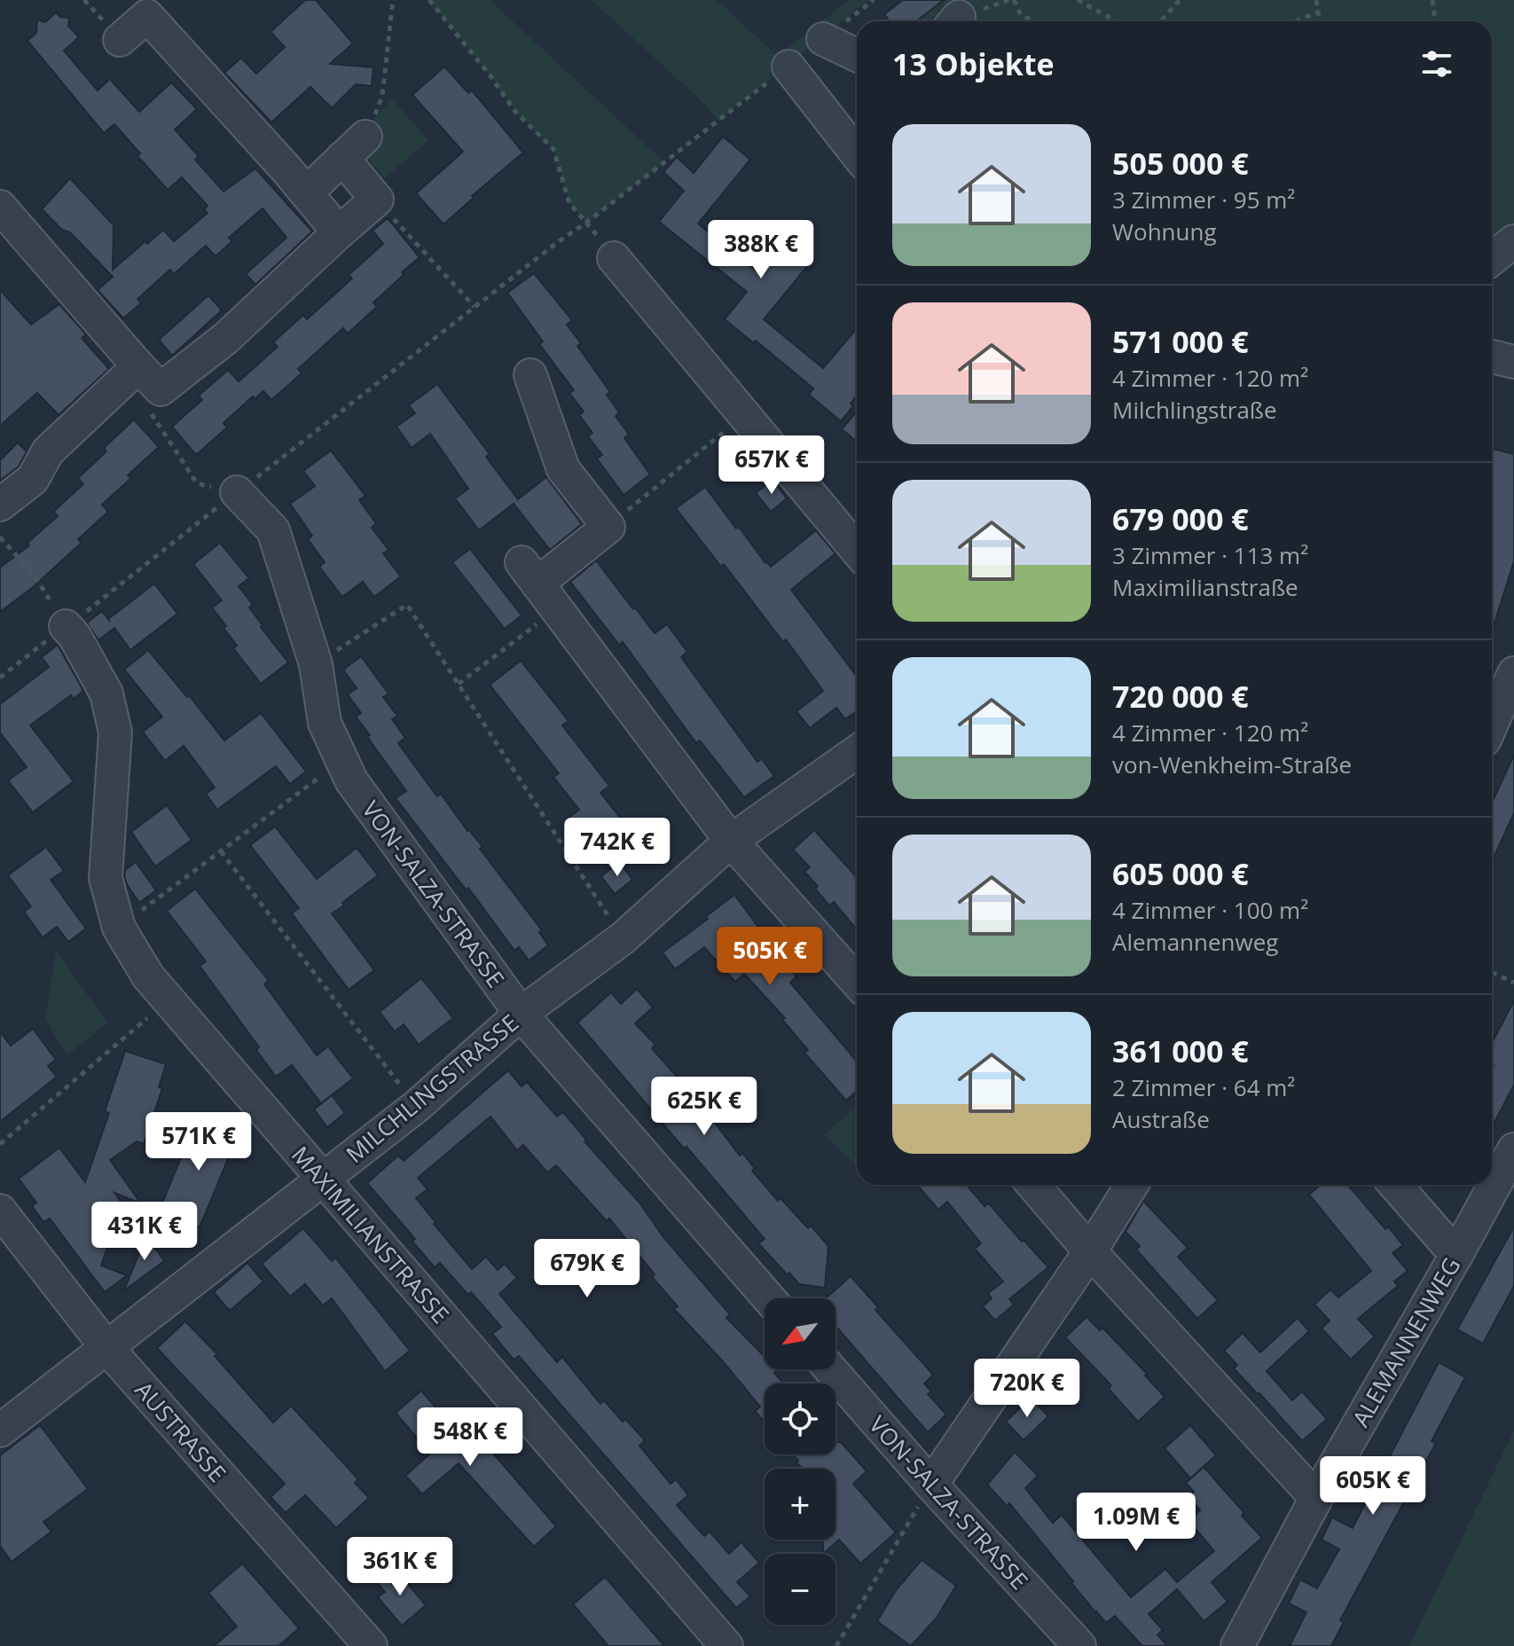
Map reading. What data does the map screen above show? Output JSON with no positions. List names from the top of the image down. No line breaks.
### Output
{"streets":{"street":["VON-SALZA-STRASSE","MILCHLINGSTRASSE","MAXIMILIANSTRASSE","ALEMANNENWEG","AUSTRASSE"]},"crossings":[["VON-SALZA-STRASSE","MILCHLINGSTRASSE"],["MILCHLINGSTRASSE","MAXIMILIANSTRASSE"],["MILCHLINGSTRASSE","AUSTRASSE"]],"north":"bottom left","page":{"heading":"13 Objekte","list":[{"name":"505 000 €","note":"3 Zimmer · 95 m² · Wohnung"},{"name":"571 000 €","note":"4 Zimmer · 120 m² · Milchlingstraße"},{"name":"679 000 €","note":"3 Zimmer · 113 m² · Maximilianstraße"},{"name":"720 000 €","note":"4 Zimmer · 120 m² · von-Wenkheim-Straße"},{"name":"605 000 €","note":"4 Zimmer · 100 m² · Alemannenweg"},{"name":"361 000 €","note":"2 Zimmer · 64 m² · Austraße"}],"price":["388K €","657K €","742K €","505K €","625K €","571K €","431K €","679K €","720K €","548K €","605K €","1.09M €","361K €"],"map_buttons":["+","−"]}}
